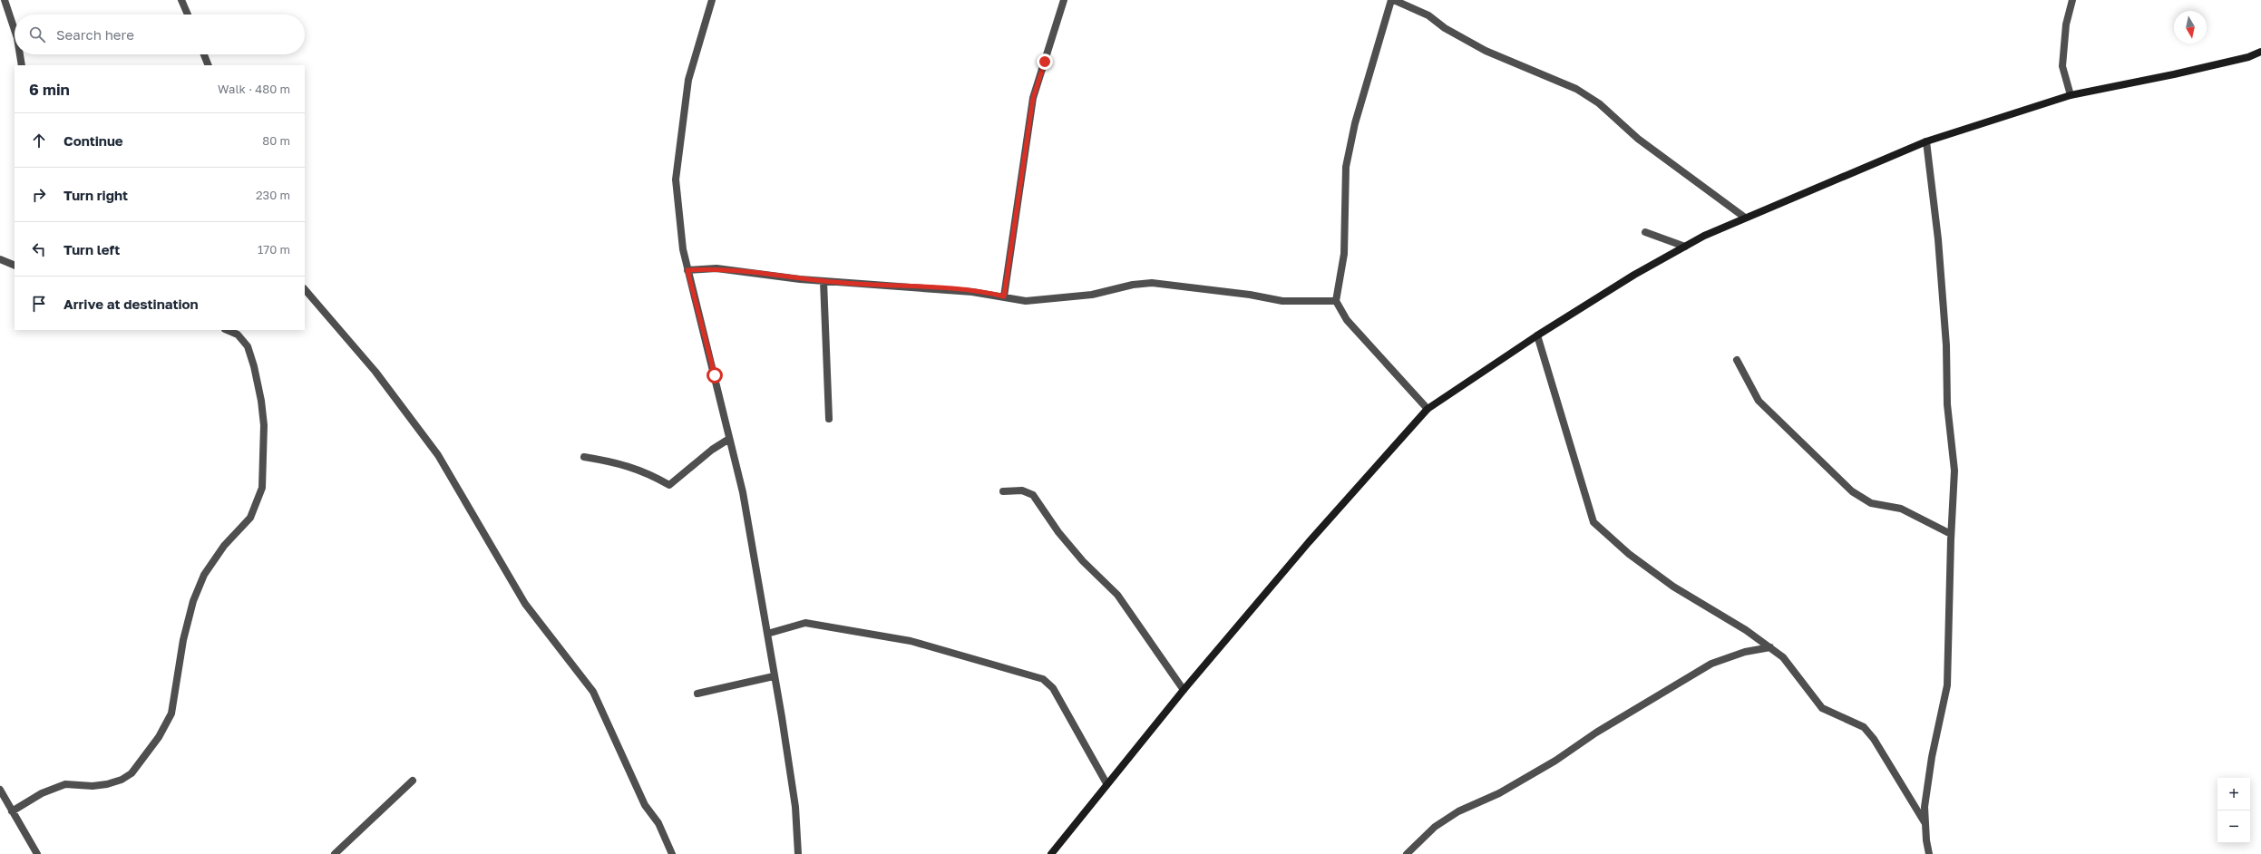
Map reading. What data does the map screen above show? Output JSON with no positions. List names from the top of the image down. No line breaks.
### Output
{"north":"bottom","page":{"search":"Search here","heading":["6 min","Walk · 480 m"],"list":[["Continue","80 m"],["Turn right","230 m"],["Turn left","170 m"],"Arrive at destination"],"map_buttons":["+","−"]}}
